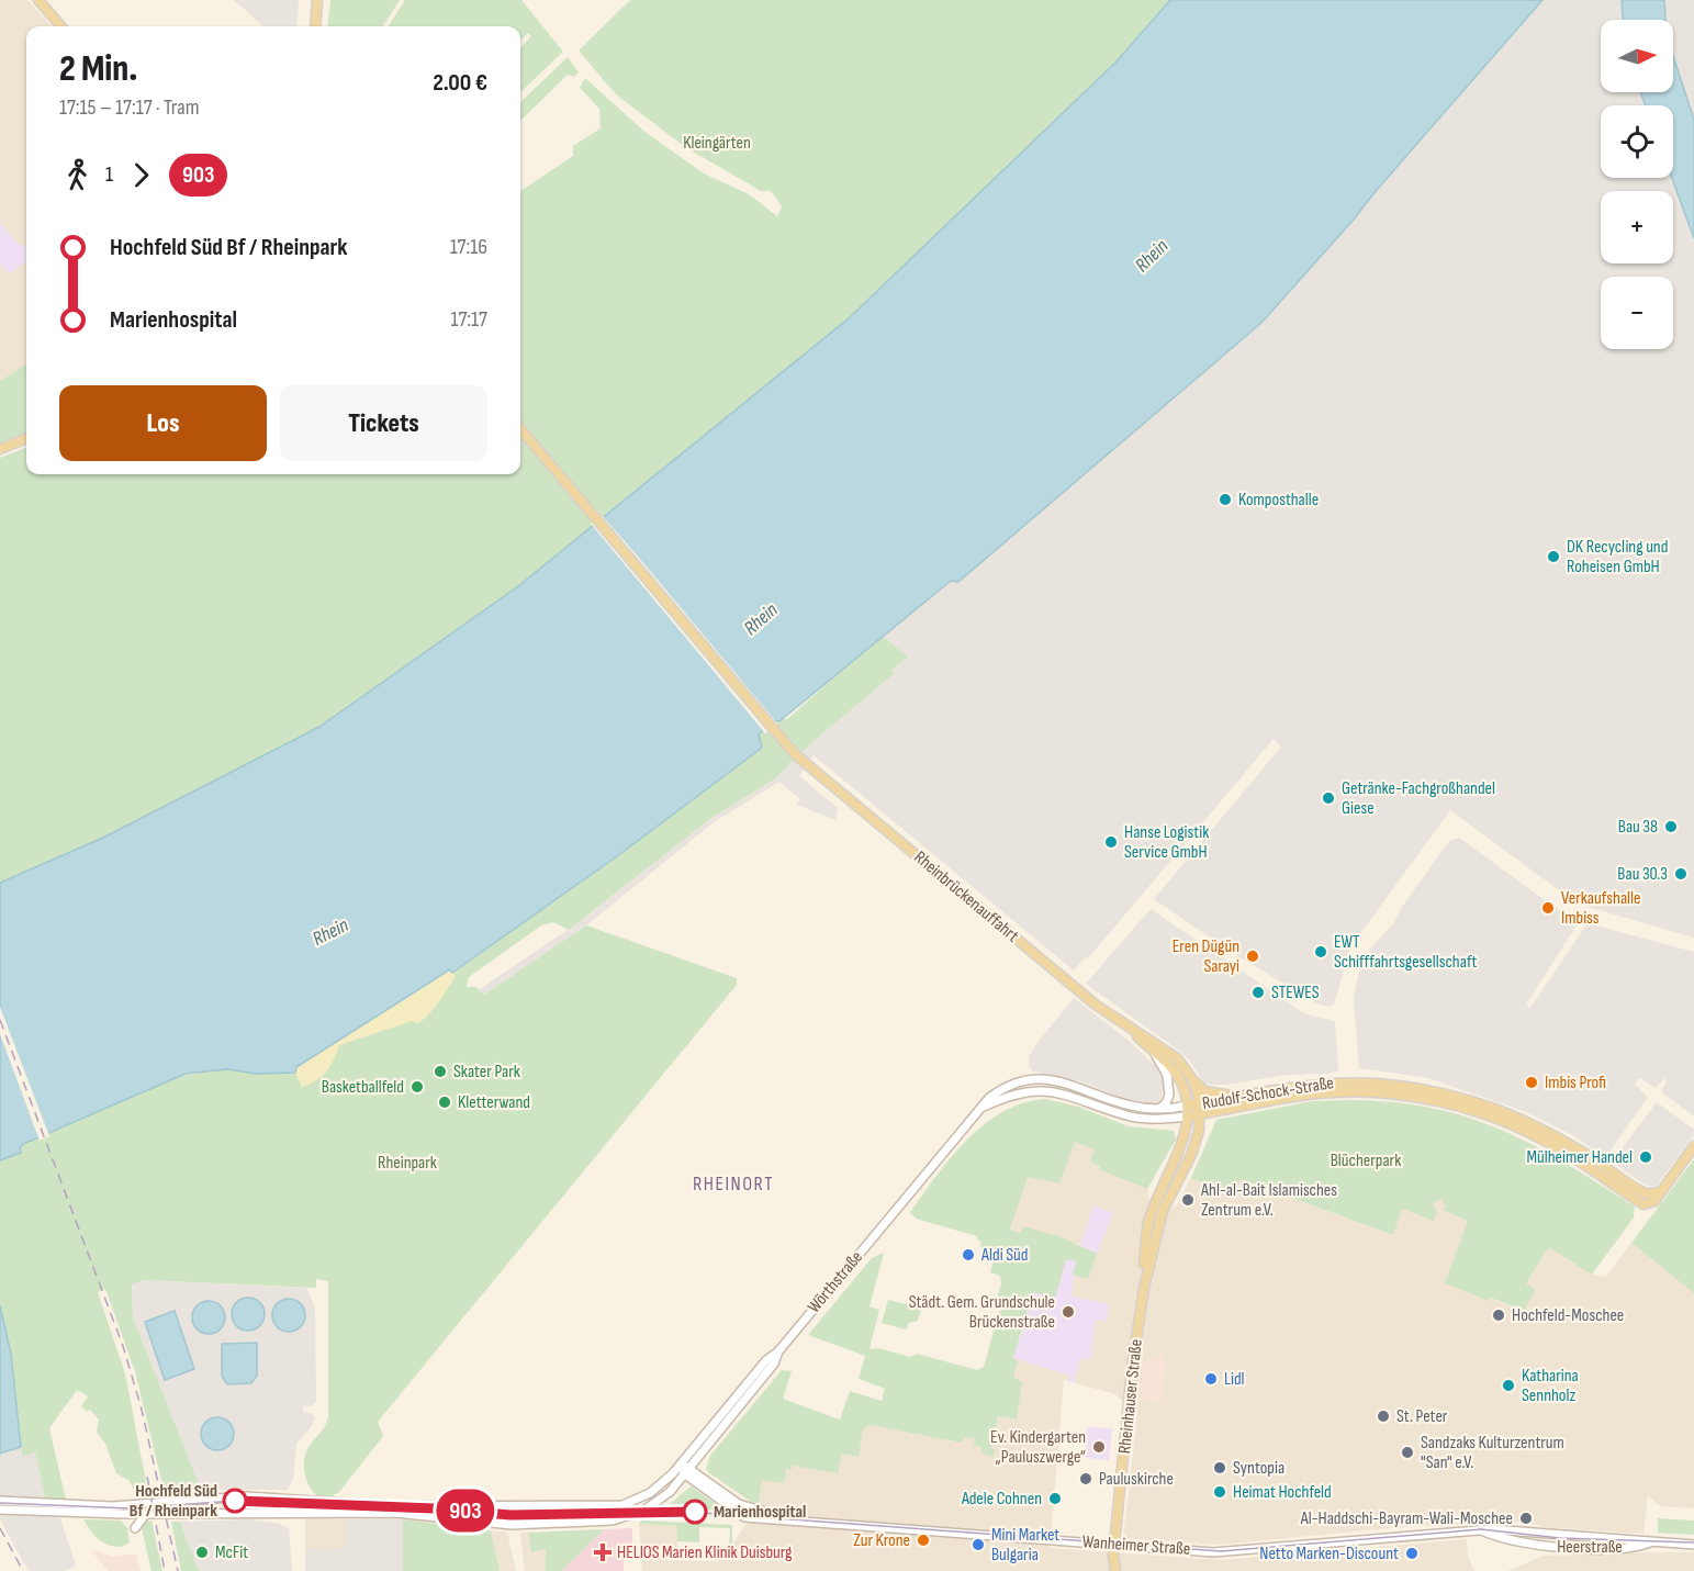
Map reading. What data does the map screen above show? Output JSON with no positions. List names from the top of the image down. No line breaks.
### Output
{"streets":{"main road":["Rheinbrückenauffahrt","Rudolf-Schock-Straße","Rheinhauser Straße"],"street":["Wörthstraße","Wanheimer Straße","Heerstraße"]},"crossings":[["Rheinbrückenauffahrt","Rudolf-Schock-Straße"],["Rheinbrückenauffahrt","Rheinhauser Straße"],["Rudolf-Schock-Straße","Wörthstraße"],["Rudolf-Schock-Straße","Rheinhauser Straße"],["Wörthstraße","Wanheimer Straße"],["Rheinhauser Straße","Wanheimer Straße"],["Wanheimer Straße","Heerstraße"]],"districts":["RHEINORT"],"water":["Rhein"],"parks":["Kleingärten","Blücherpark","Rheinpark"],"places":{"other":["Komposthalle","DK Recycling und Roheisen GmbH","Getränke-Fachgroßhandel Giese","Bau 38","Hanse Logistik Service GmbH","Bau 30.3","Verkaufshalle Imbiss","EWT Schifffahrtsgesellschaft","Eren Dügün Sarayi","STEWES","Skater Park","Imbis Profi","Basketballfeld","Kletterwand","Mülheimer Handel","Ahl-al-Bait Islamisches Zentrum e.V.","Aldi Süd","Städt. Gem. Grundschule Brückenstraße","Hochfeld-Moschee","Lidl","Katharina Sennholz","St. Peter","Ev. Kindergarten „Pauluszwerge“","Sandzaks Kulturzentrum \"San\" e.V.","Syntopia","Pauluskirche","Heimat Hochfeld","Adele Cohnen","Hochfeld Süd Bf / Rheinpark","Marienhospital","Al-Haddschi-Bayram-Wali-Moschee","Zur Krone","Mini Market Bulgaria","McFit","Netto Marken-Discount"],"health":["HELIOS Marien Klinik Duisburg"]},"lines":["tram line 903"],"north":"right","page":{"on_map":"903","map_buttons":["+","−"],"heading":["2 Min.","17:15 – 17:17 · Tram","2.00 €"],"legs":["1","903"],"list":[{"name":"Hochfeld Süd Bf / Rheinpark","value":"17:16"},{"name":"Marienhospital","value":"17:17"}],"buttons":["Los","Tickets"]}}
